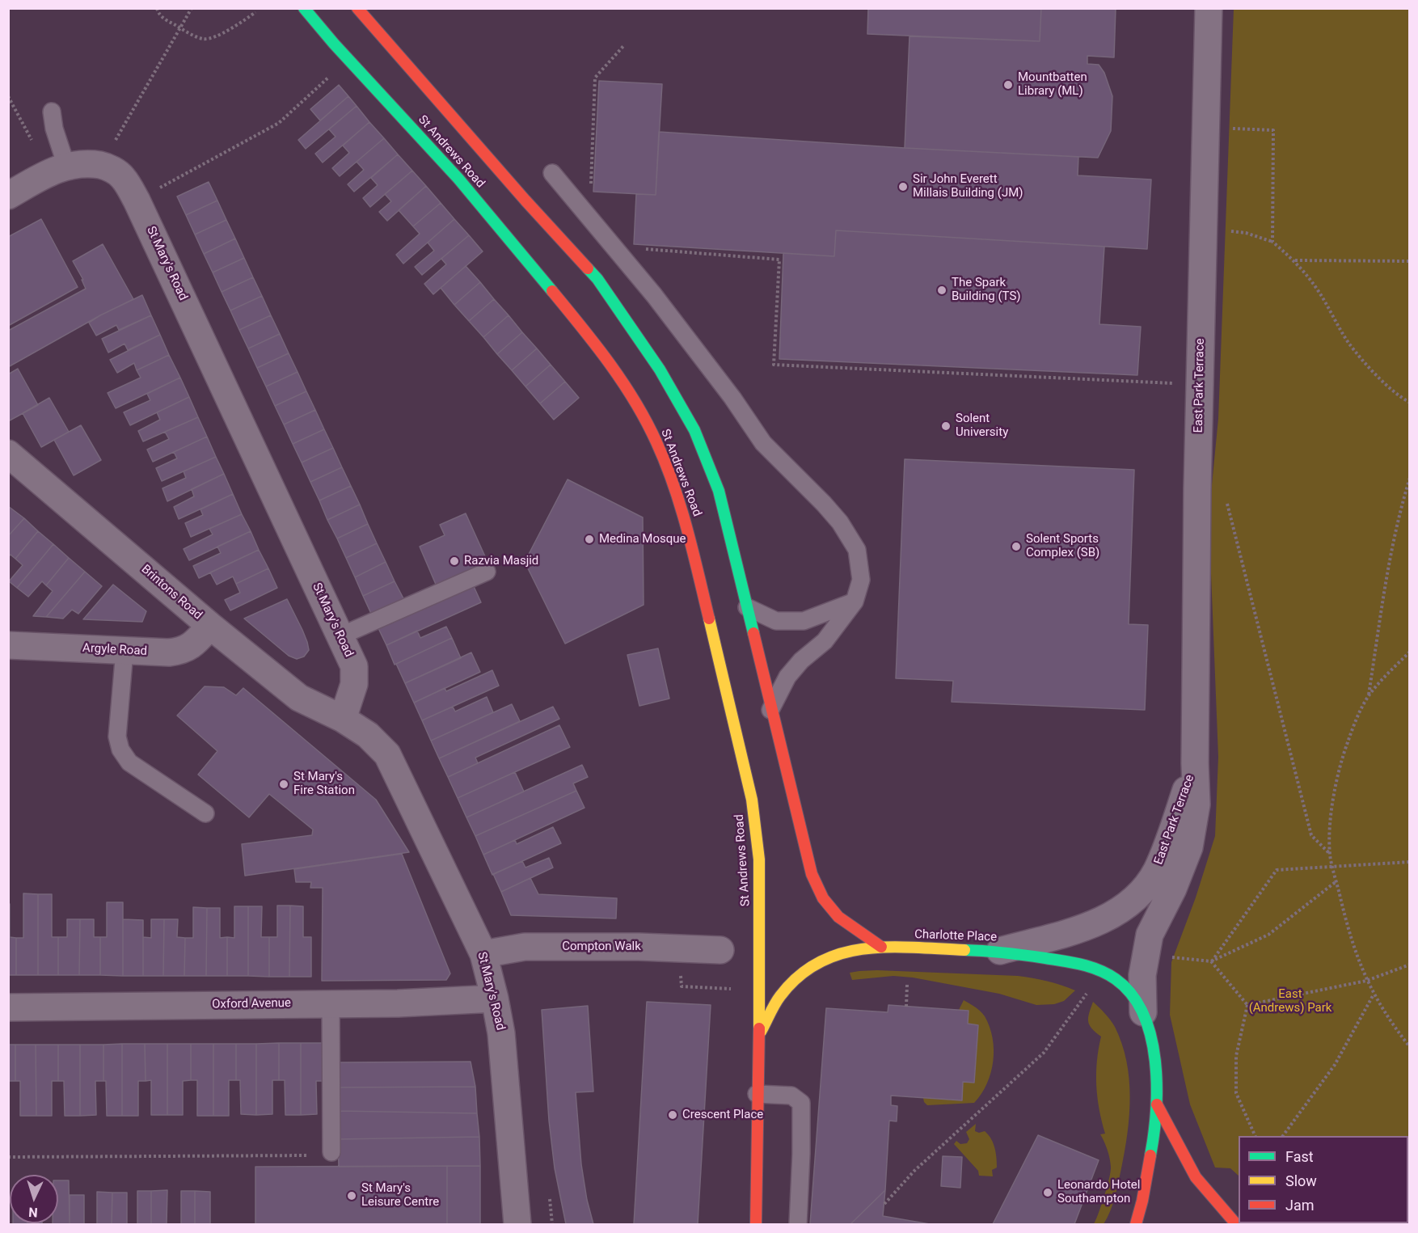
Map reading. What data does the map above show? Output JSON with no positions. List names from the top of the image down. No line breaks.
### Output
{"streets":{"main road":["St Andrews Road","Charlotte Place"],"street":["St Mary's Road","East Park Terrace","Brintons Road","Argyle Road","Compton Walk","Oxford Avenue"]},"crossings":[["St Andrews Road","Charlotte Place"],["St Mary's Road","Brintons Road"],["St Mary's Road","Compton Walk"],["St Mary's Road","Oxford Avenue"],["East Park Terrace","Charlotte Place"],["Brintons Road","Argyle Road"]],"parks":["East (Andrews) Park"],"places":["Mountbatten Library (ML)","Sir John Everett Millais Building (JM)","The Spark Building (TS)","Solent University","Medina Mosque","Solent Sports Complex (SB)","Razvia Masjid","St Mary's Fire Station","Crescent Place","Leonardo Hotel Southampton","St Mary's Leisure Centre"],"legend":["Fast","Slow","Jam"],"north":"bottom"}
